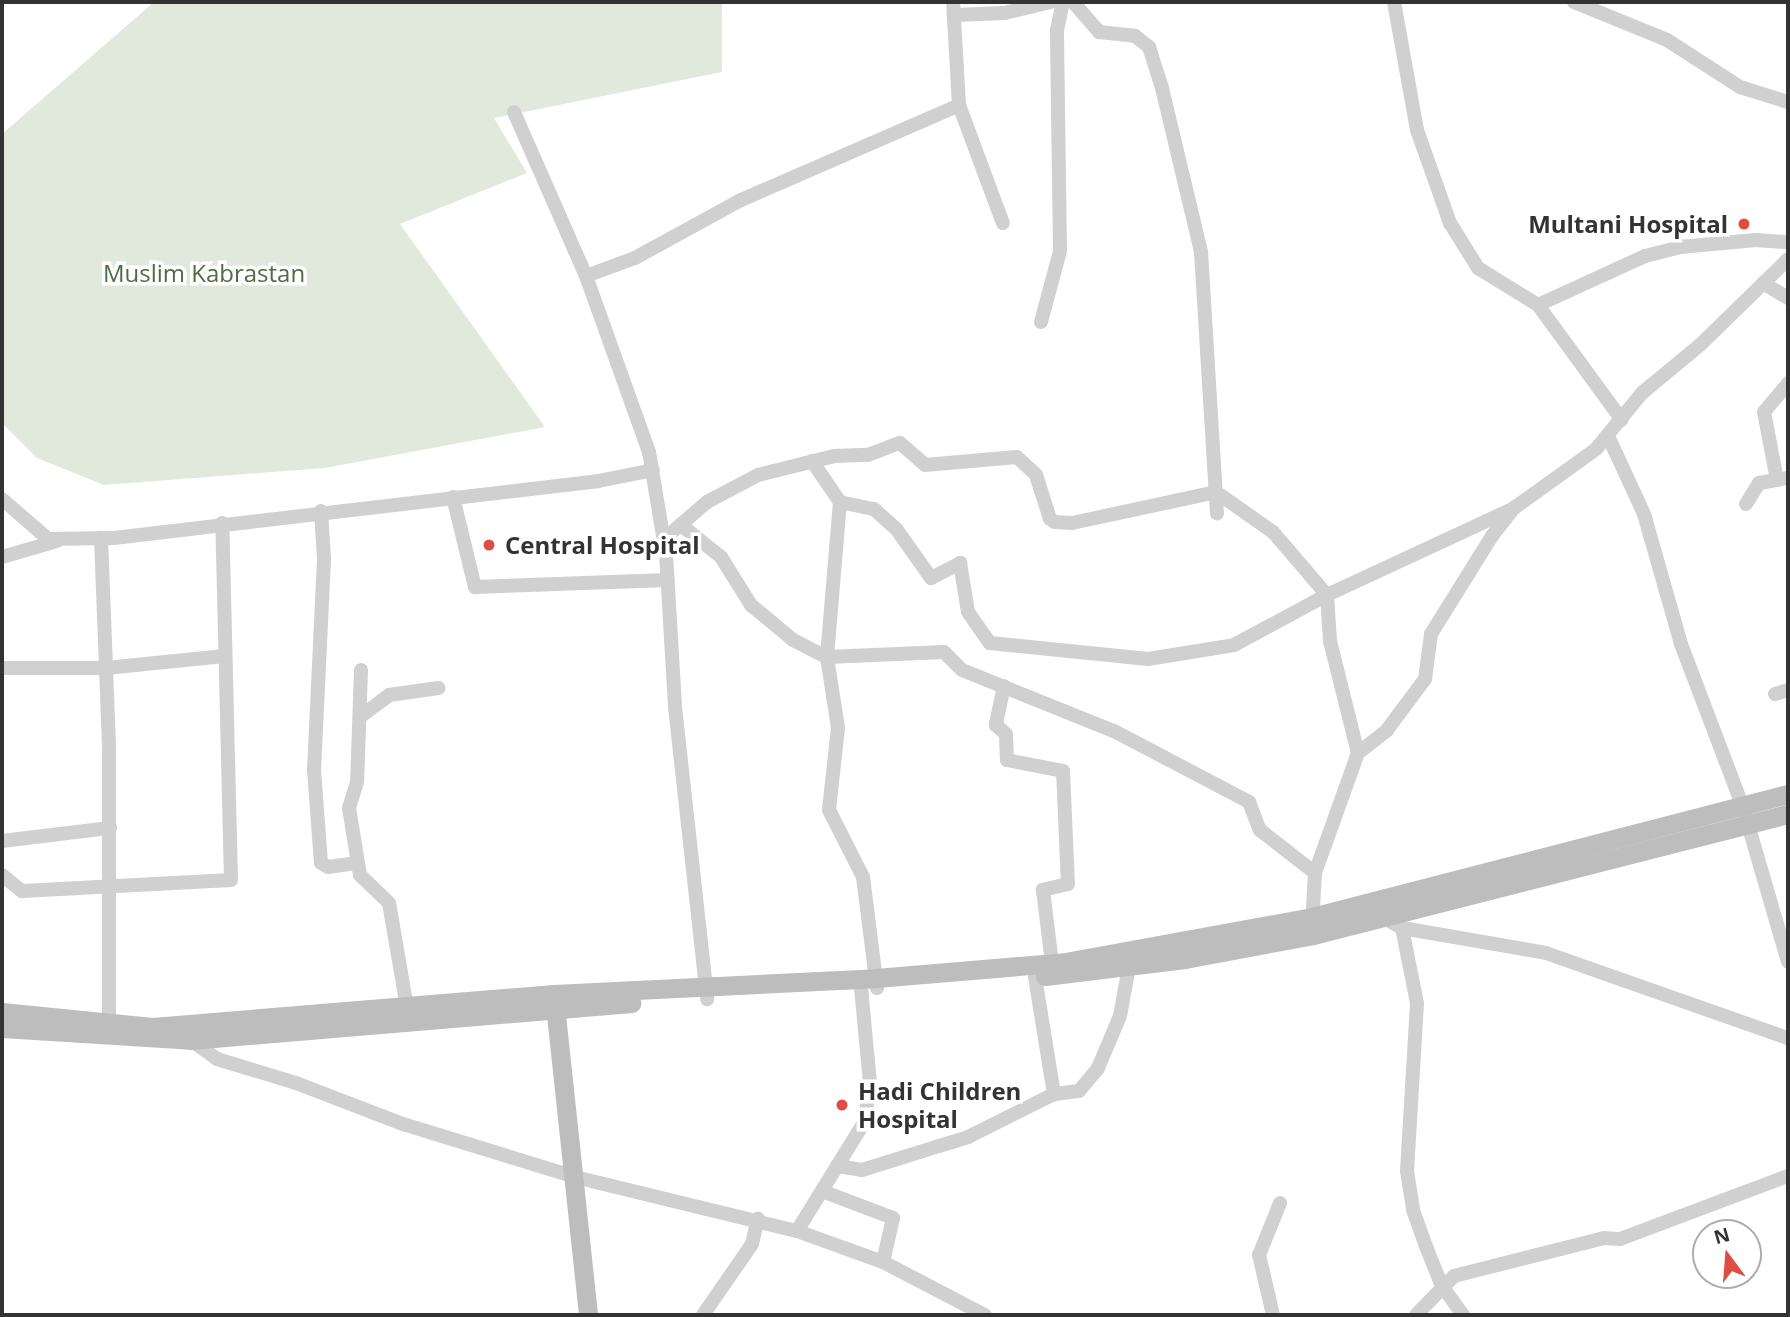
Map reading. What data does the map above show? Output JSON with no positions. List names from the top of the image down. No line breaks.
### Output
{"parks":["Muslim Kabrastan"],"places":["Multani Hospital","Central Hospital","Hadi Children Hospital"],"north":"top"}
